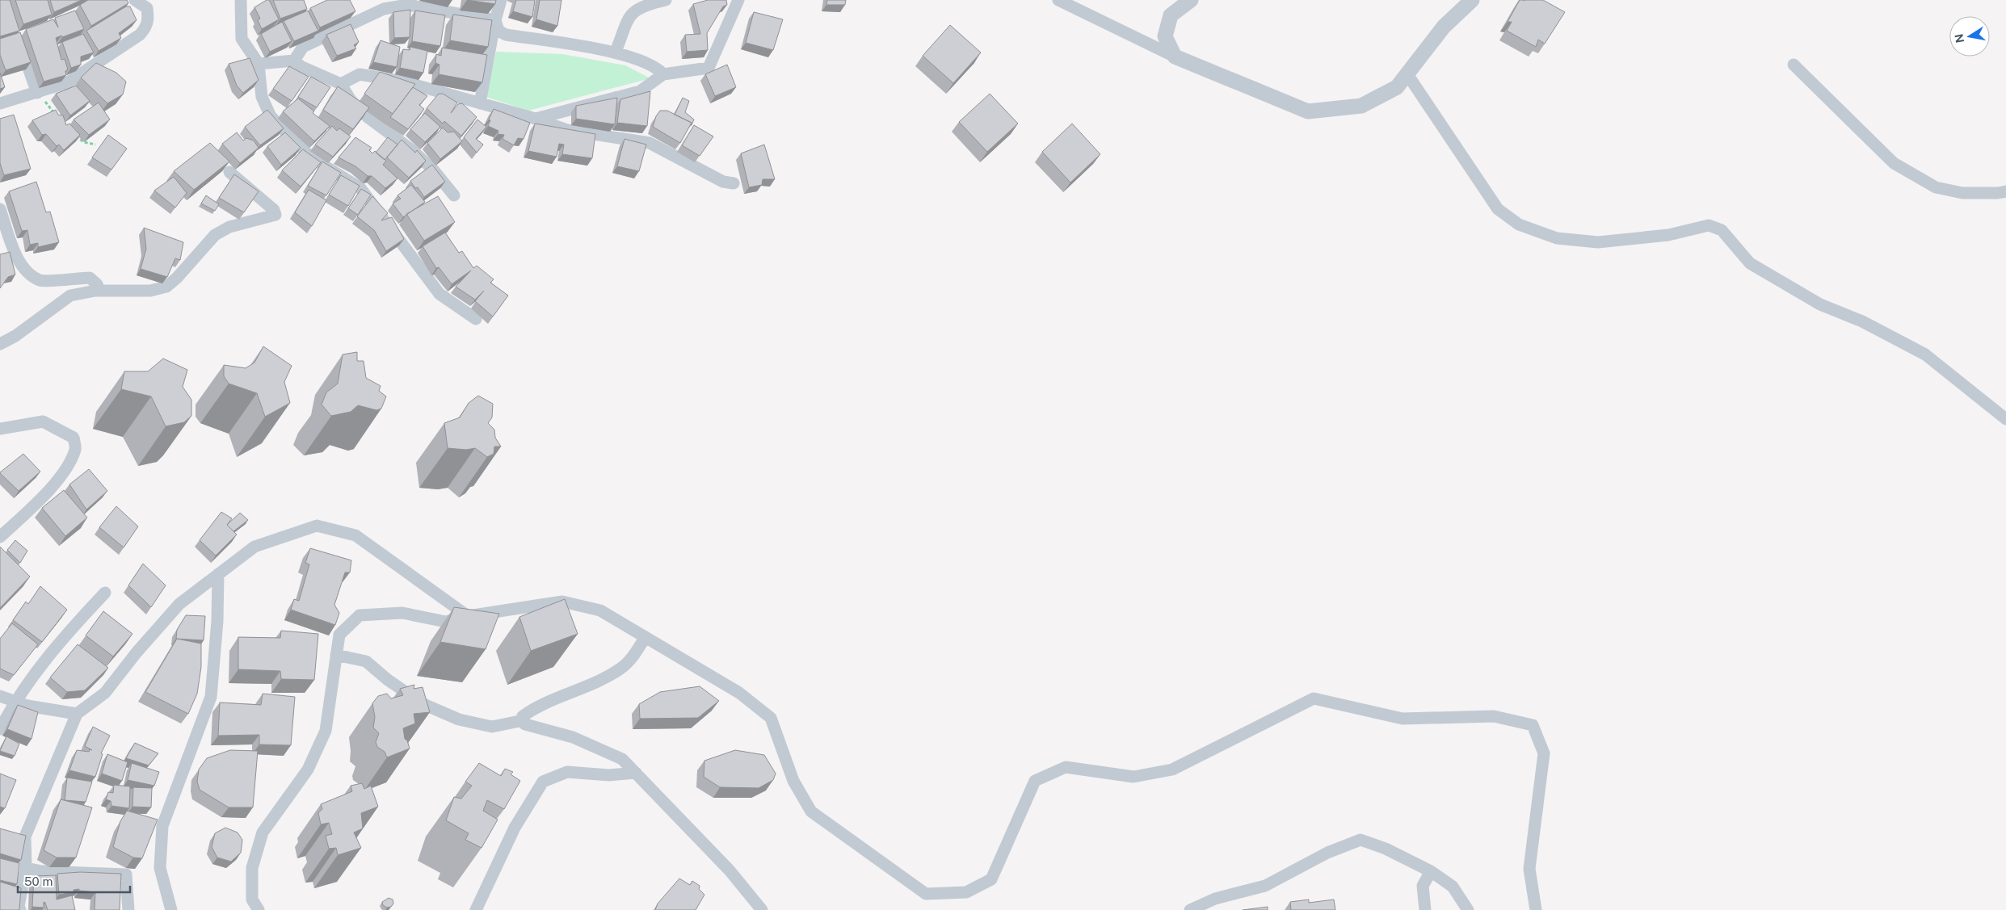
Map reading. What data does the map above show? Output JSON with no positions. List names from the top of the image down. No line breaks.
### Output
{"scale_bar":"50 m","north":"left"}
